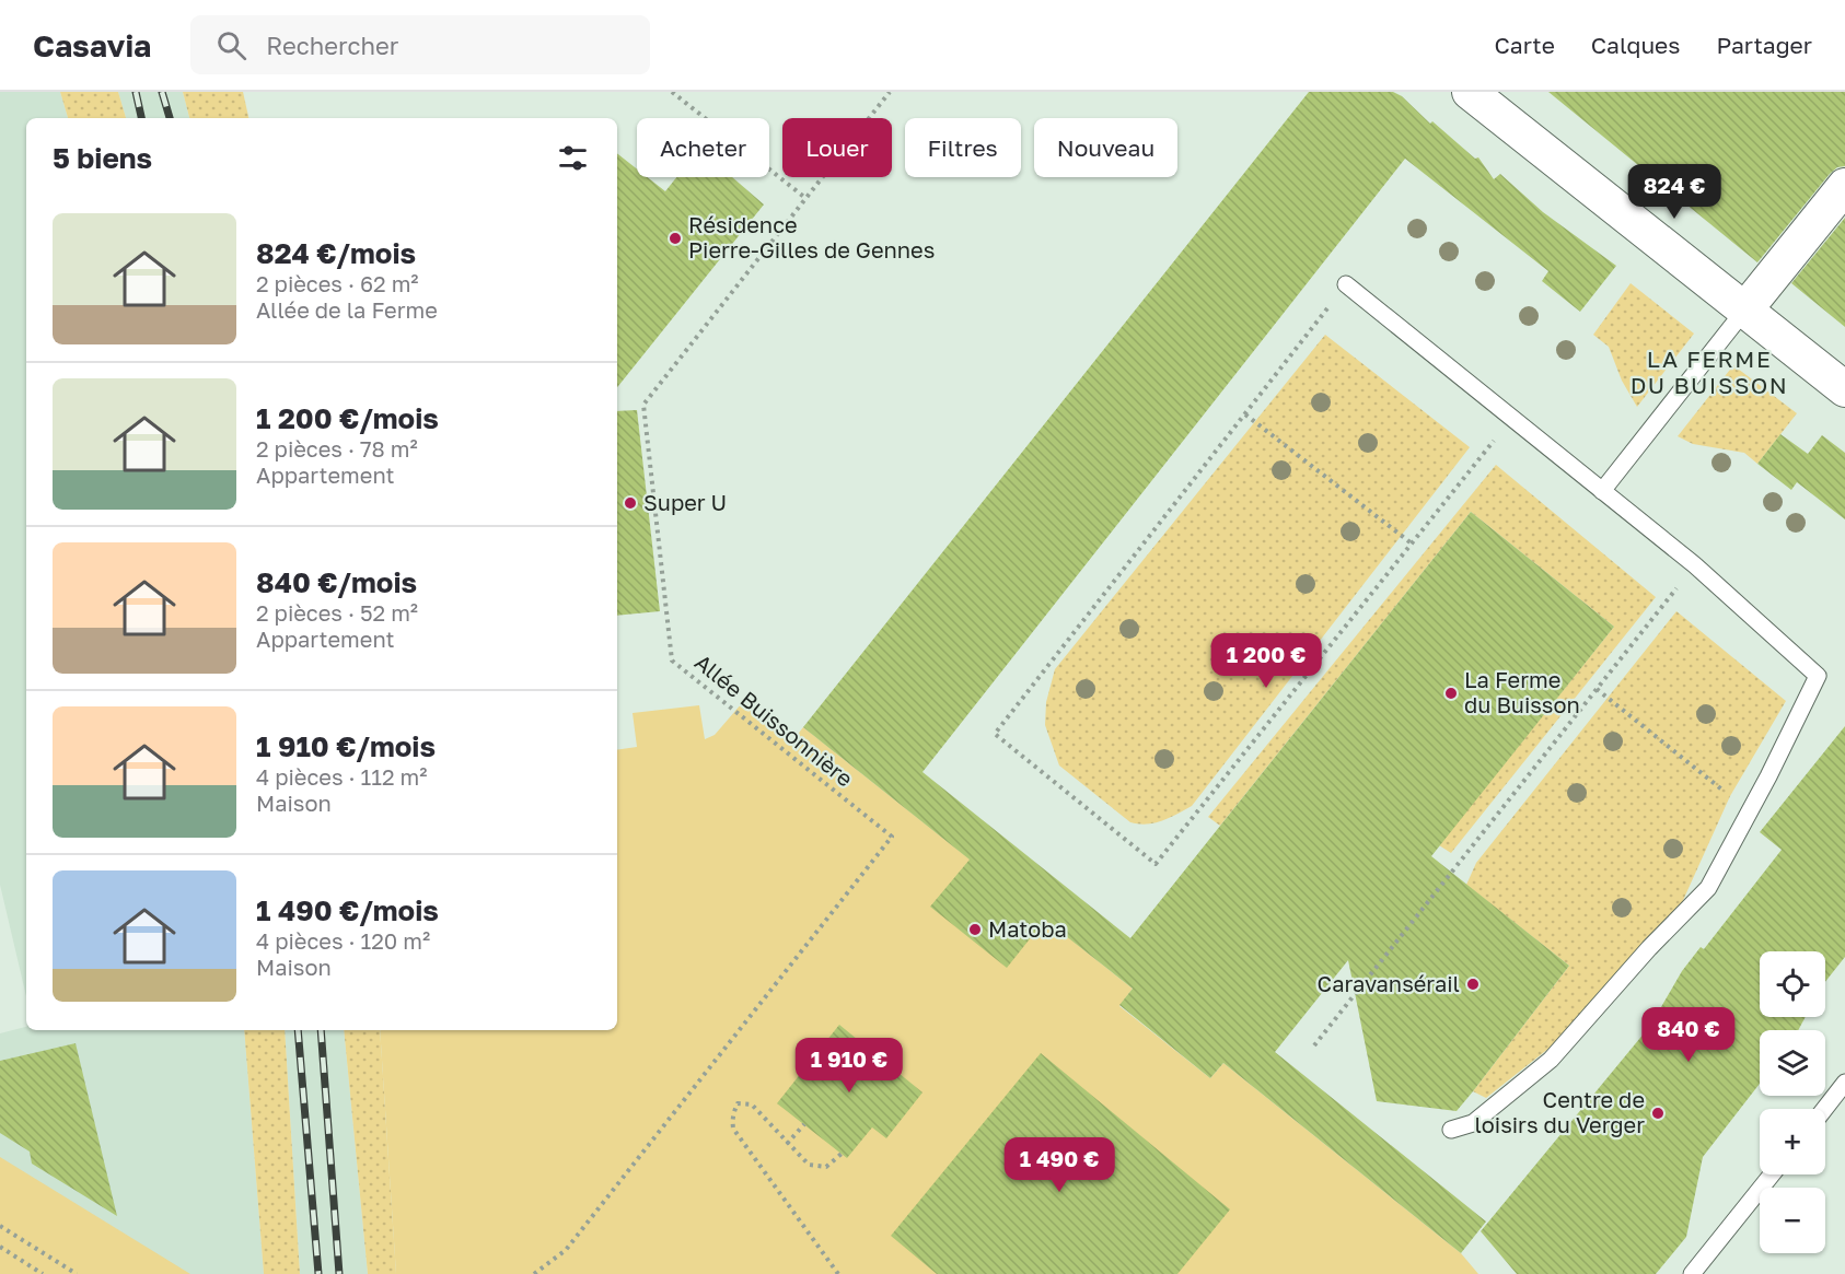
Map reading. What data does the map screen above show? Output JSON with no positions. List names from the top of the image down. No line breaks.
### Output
{"streets":{"path":["Allée Buissonnière"]},"districts":["LA FERME DU BUISSON"],"places":["Résidence Pierre-Gilles de Gennes","Super U","La Ferme du Buisson","Matoba","Caravansérail","Centre de loisirs du Verger"],"page":{"header":"Casavia","search":"Rechercher","nav":["Carte","Calques","Partager"],"chip":["Acheter","Louer","Filtres","Nouveau"],"heading":"5 biens","price":["824 €","1 200 €","840 €","1 910 €","1 490 €"],"list":[{"name":"824 €/mois","note":"2 pièces · 62 m² · Allée de la Ferme"},{"name":"1 200 €/mois","note":"2 pièces · 78 m² · Appartement"},{"name":"840 €/mois","note":"2 pièces · 52 m² · Appartement"},{"name":"1 910 €/mois","note":"4 pièces · 112 m² · Maison"},{"name":"1 490 €/mois","note":"4 pièces · 120 m² · Maison"}],"map_buttons":["+","−"]}}
